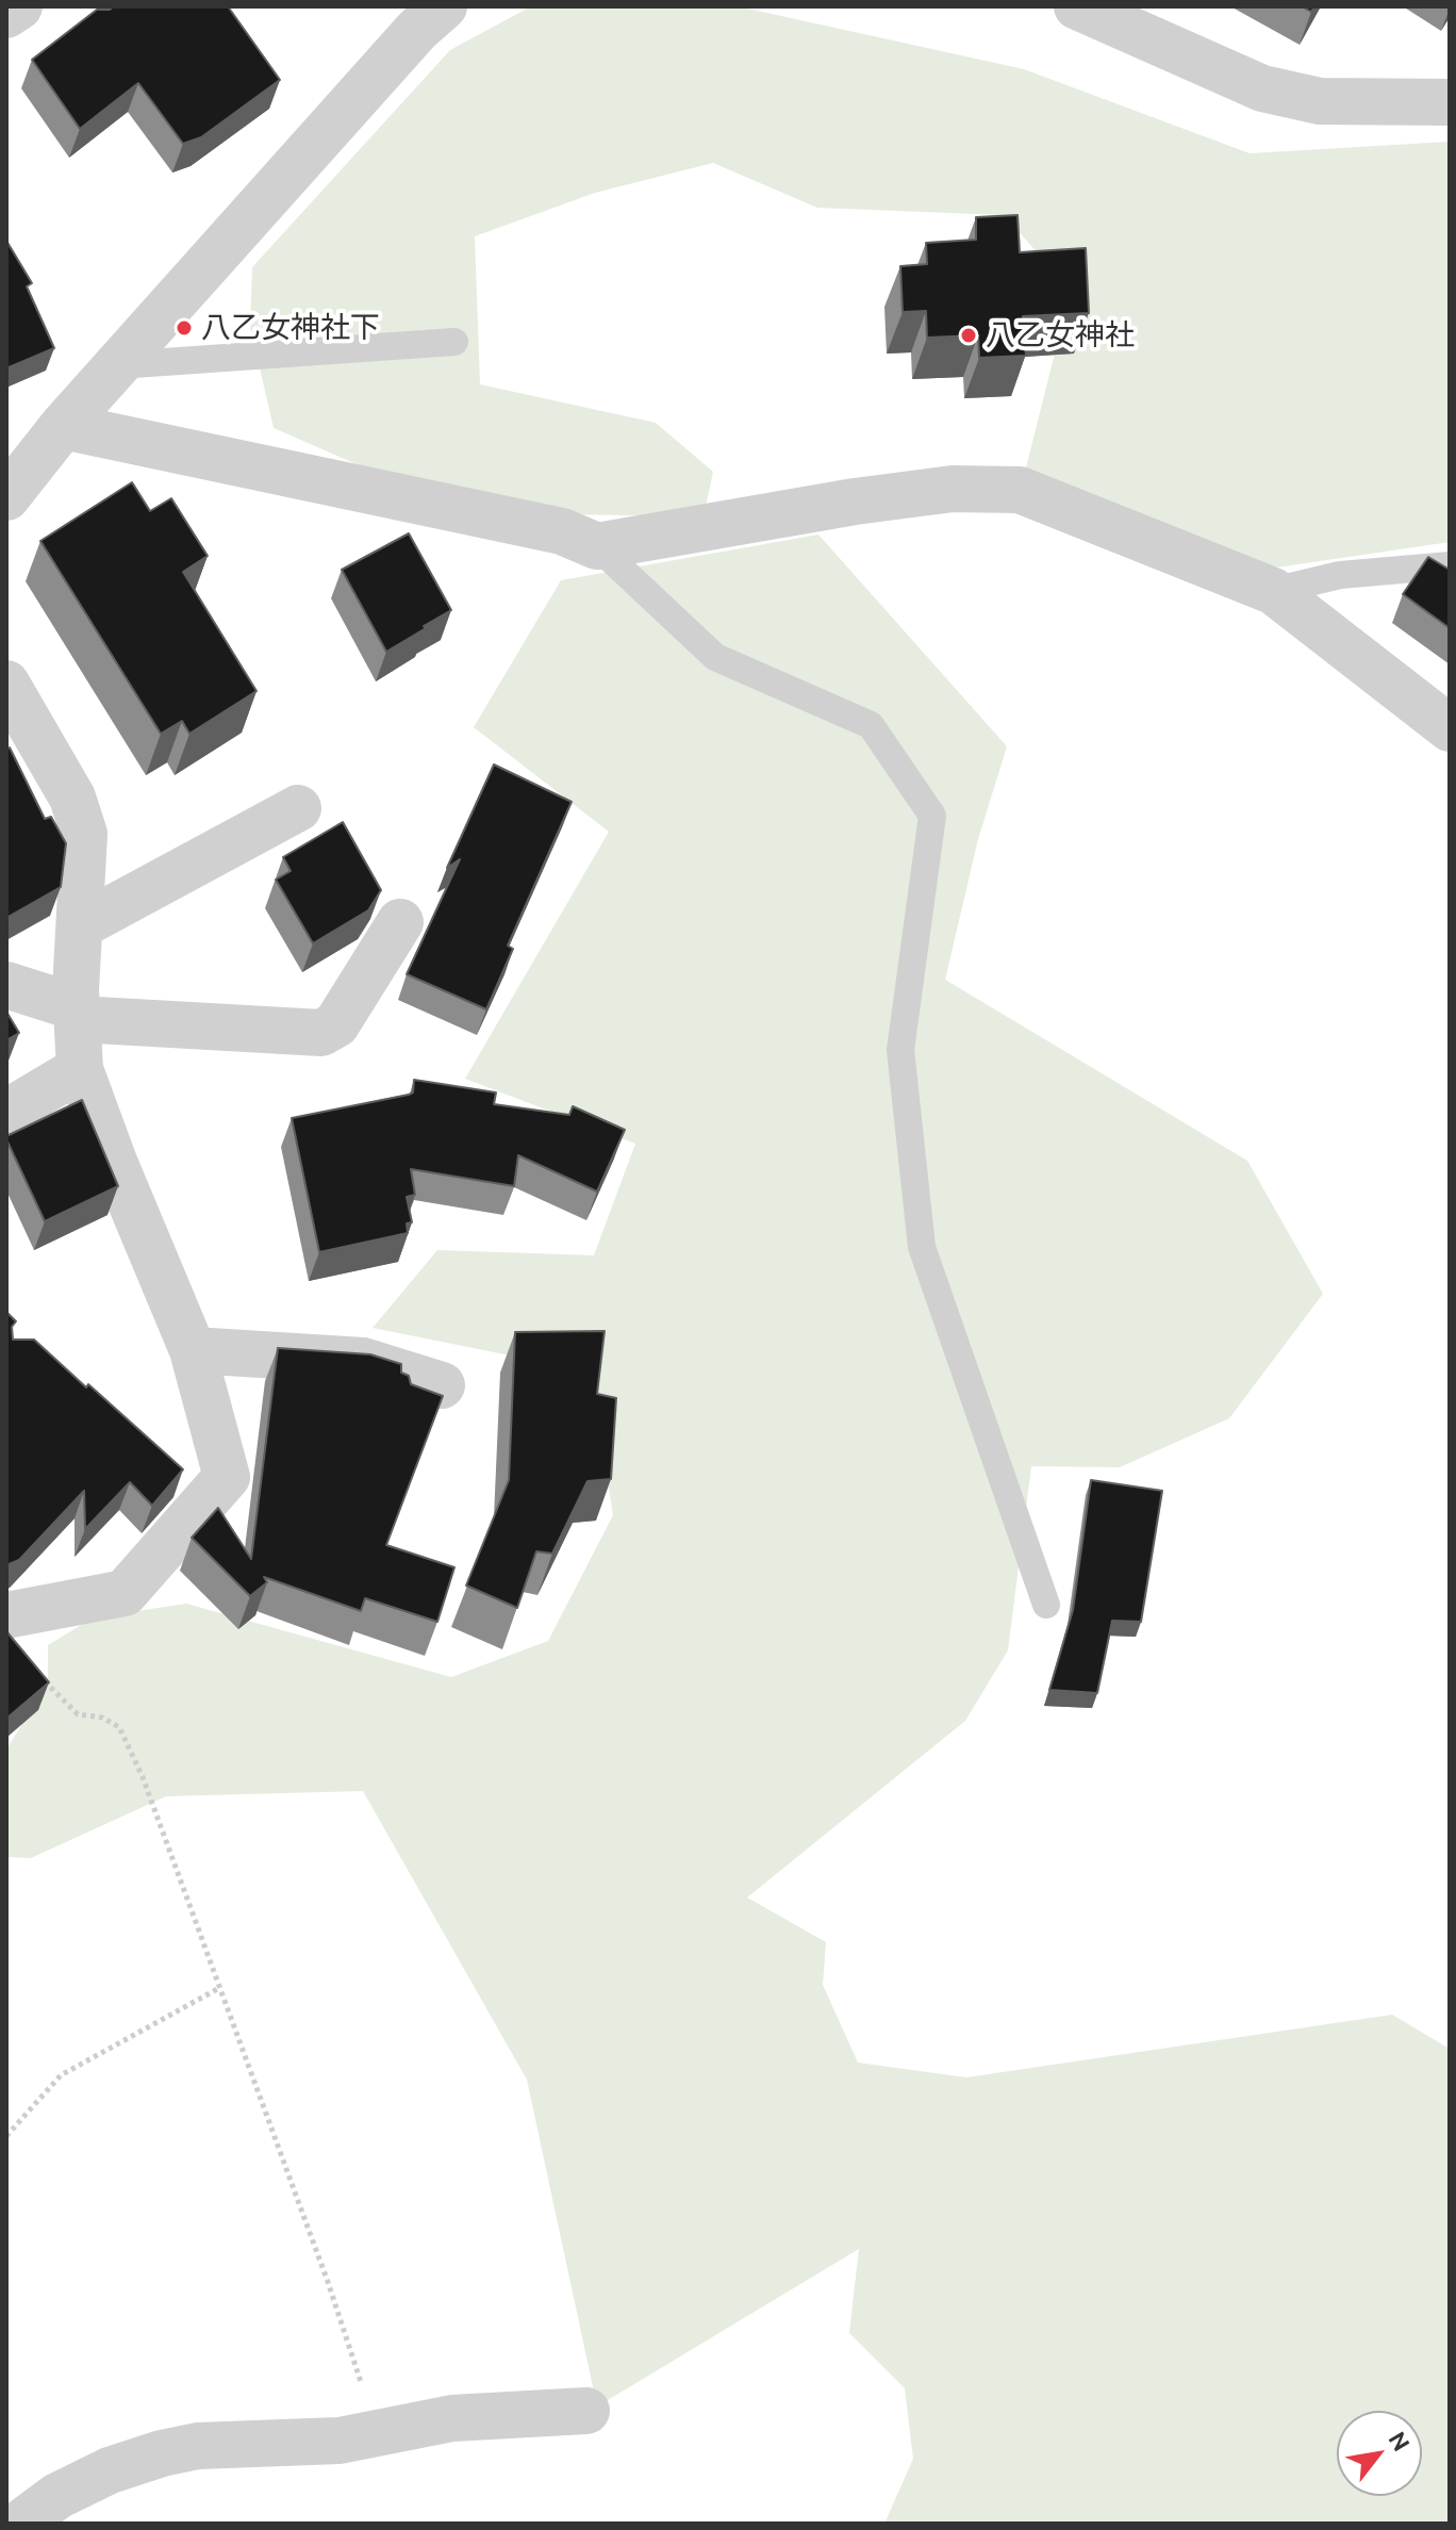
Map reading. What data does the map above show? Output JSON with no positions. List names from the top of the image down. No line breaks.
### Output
{"places":["八乙女神社下","八乙女神社"],"north":"top right"}
